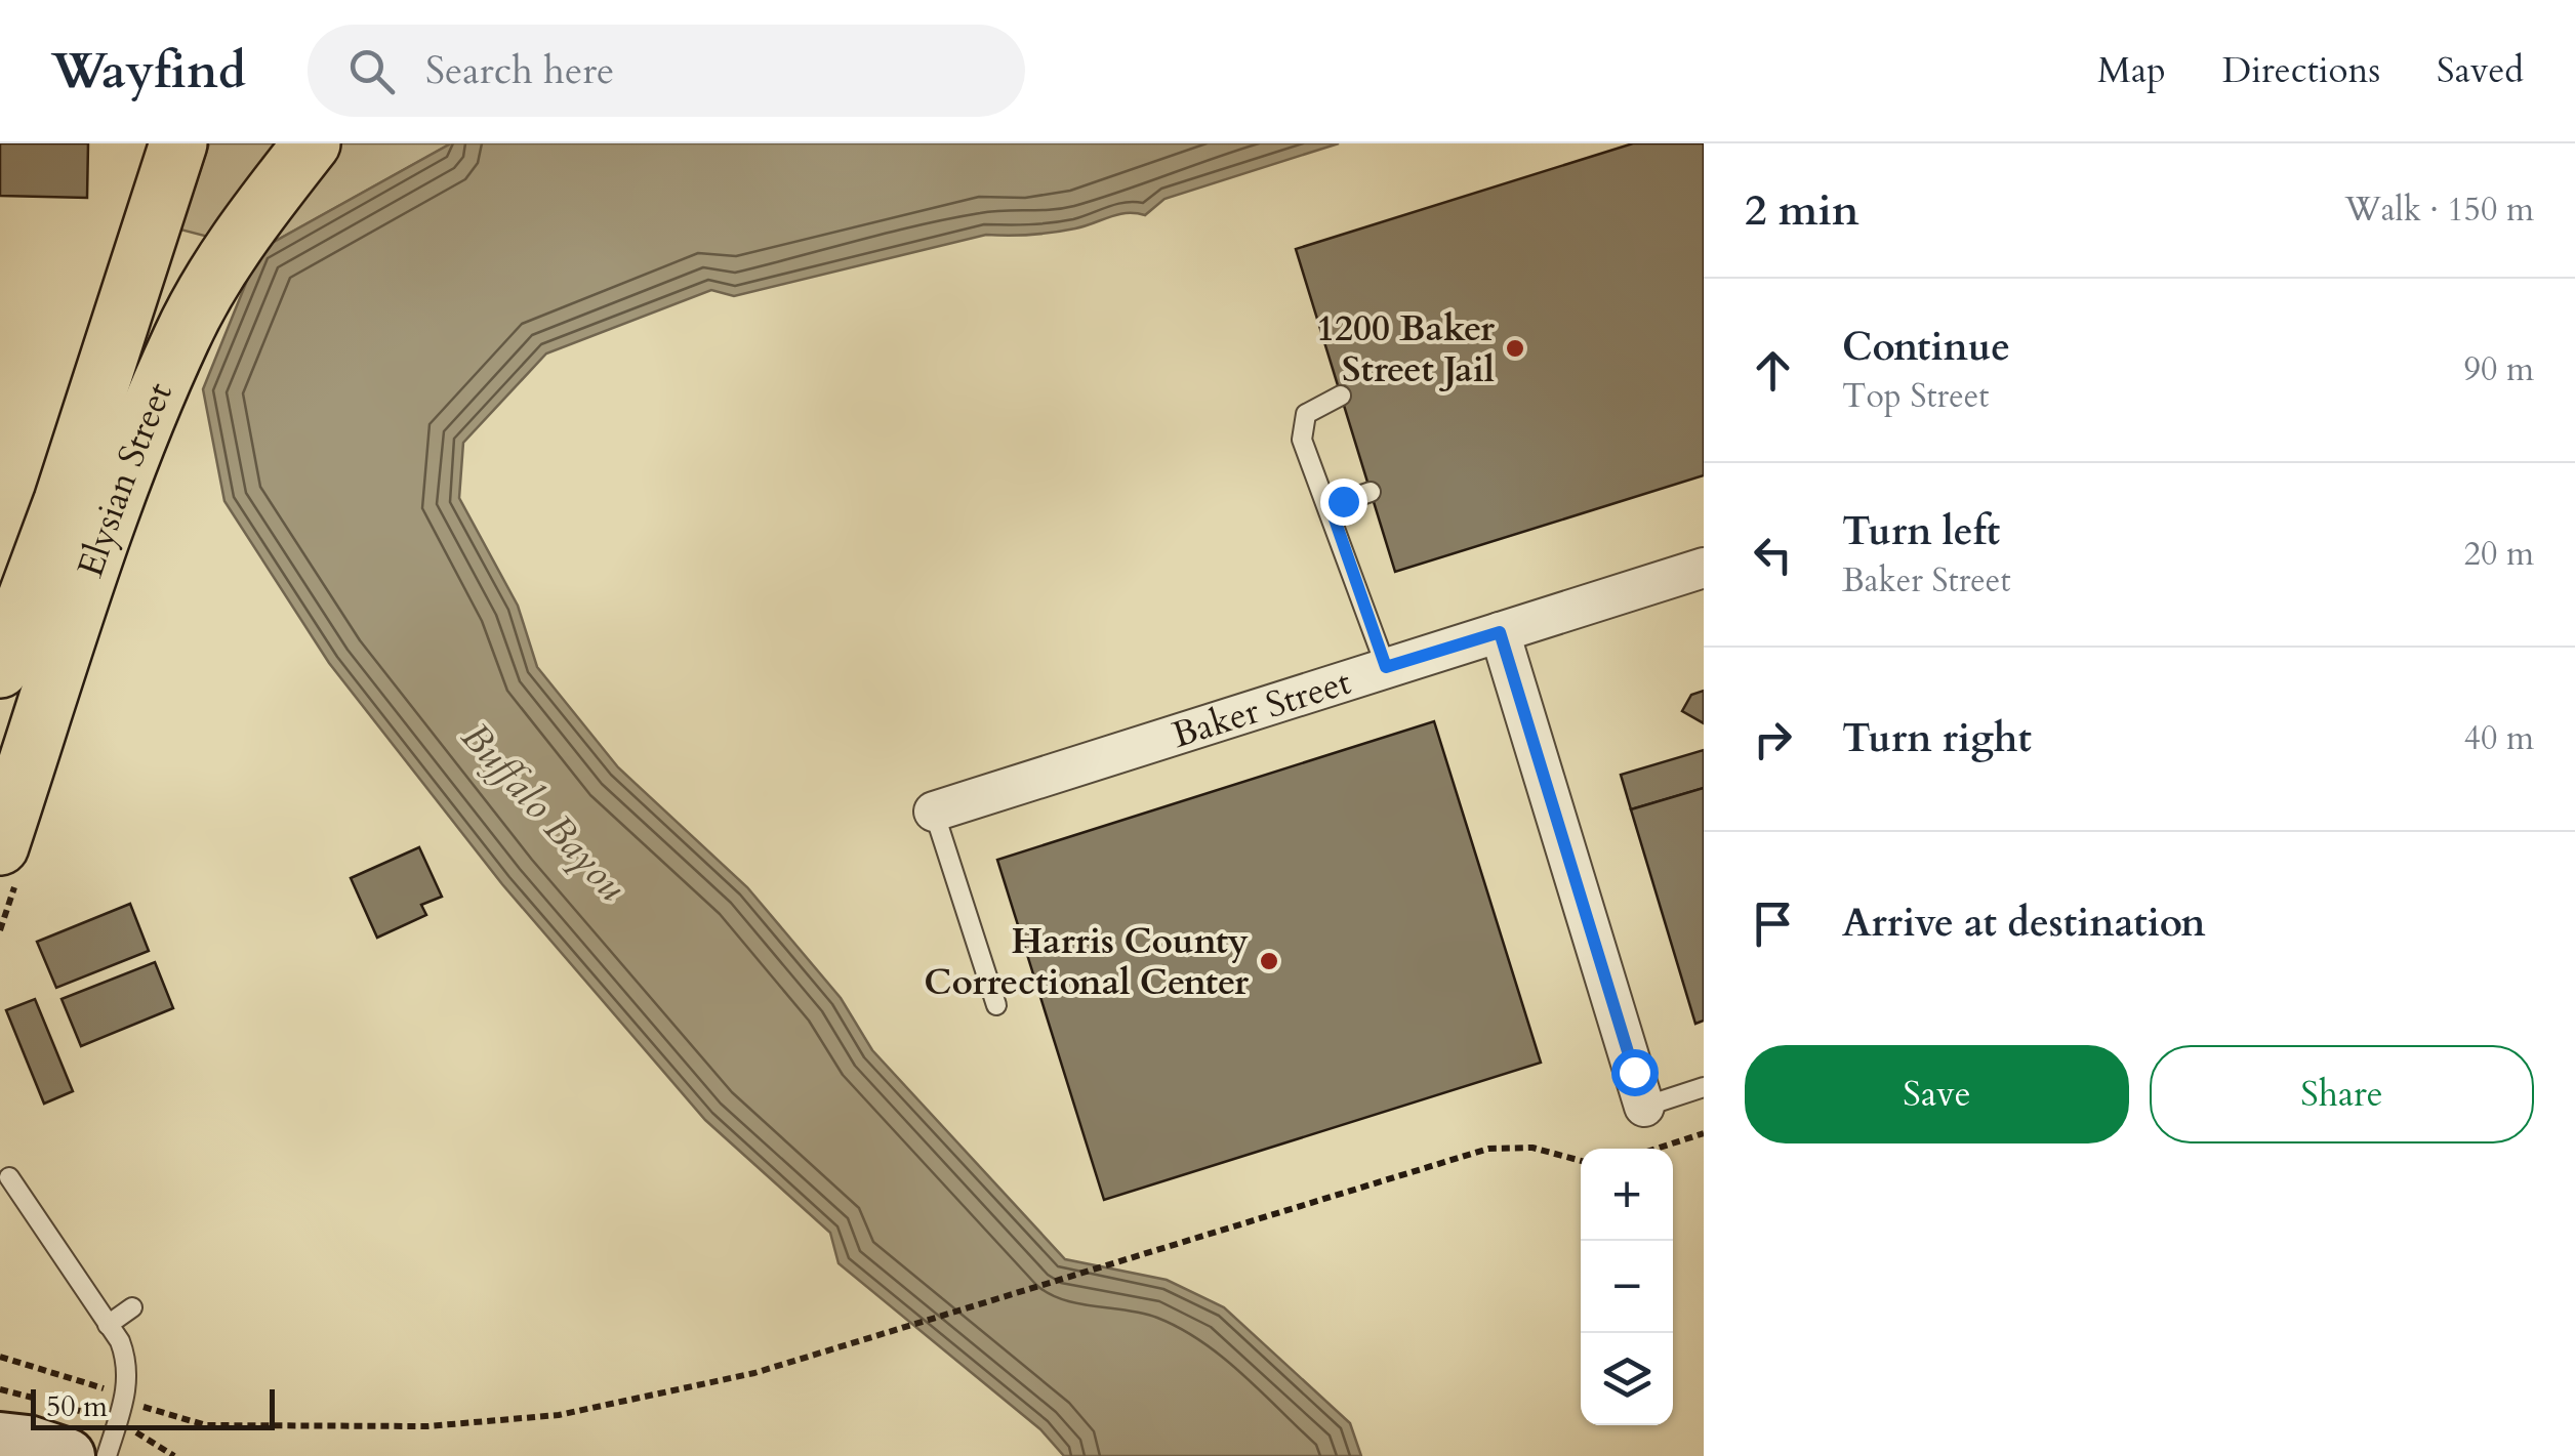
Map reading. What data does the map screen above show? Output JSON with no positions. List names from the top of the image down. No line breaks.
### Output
{"streets":{"main road":["Elysian Street"],"street":["Baker Street"]},"water":["Buffalo Bayou"],"places":["1200 Baker Street Jail","Harris County Correctional Center"],"scale_bar":"50 m","page":{"header":"Wayfind","search":"Search here","nav":["Map","Directions","Saved"],"heading":["2 min","Walk · 150 m"],"list":[["Continue","Top Street","90 m"],["Turn left","Baker Street","20 m"],["Turn right","40 m"],"Arrive at destination"],"buttons":["Save","Share"],"map_buttons":["+","−"],"scale":"50 m"}}
